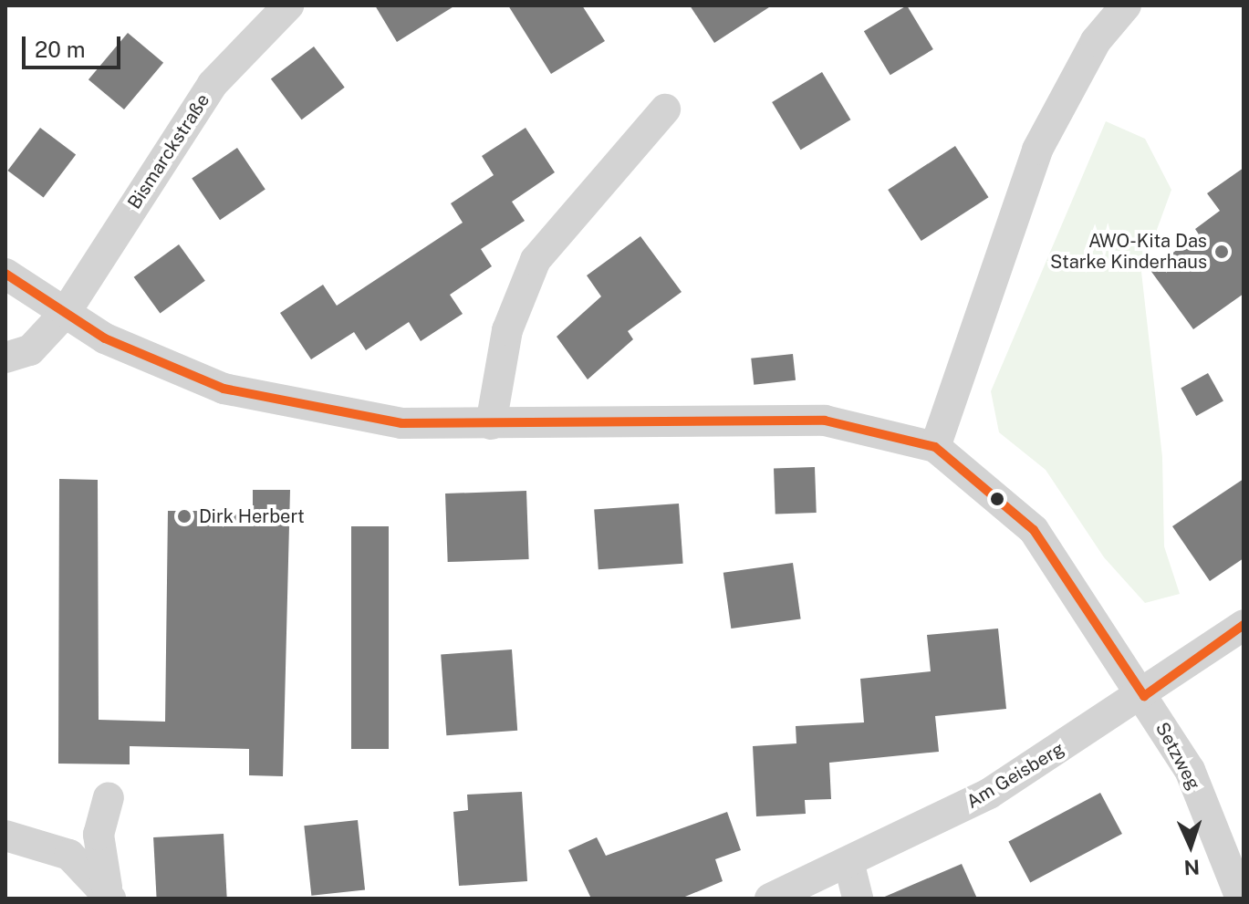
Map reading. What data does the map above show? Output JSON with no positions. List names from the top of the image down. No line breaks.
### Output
{"streets":{"street":["Bismarckstraße","Setzweg","Am Geisberg"]},"crossings":[["Setzweg","Am Geisberg"]],"places":["AWO-Kita Das Starke Kinderhaus","Dirk Herbert"],"scale_bar":"20 m","north":"bottom"}
